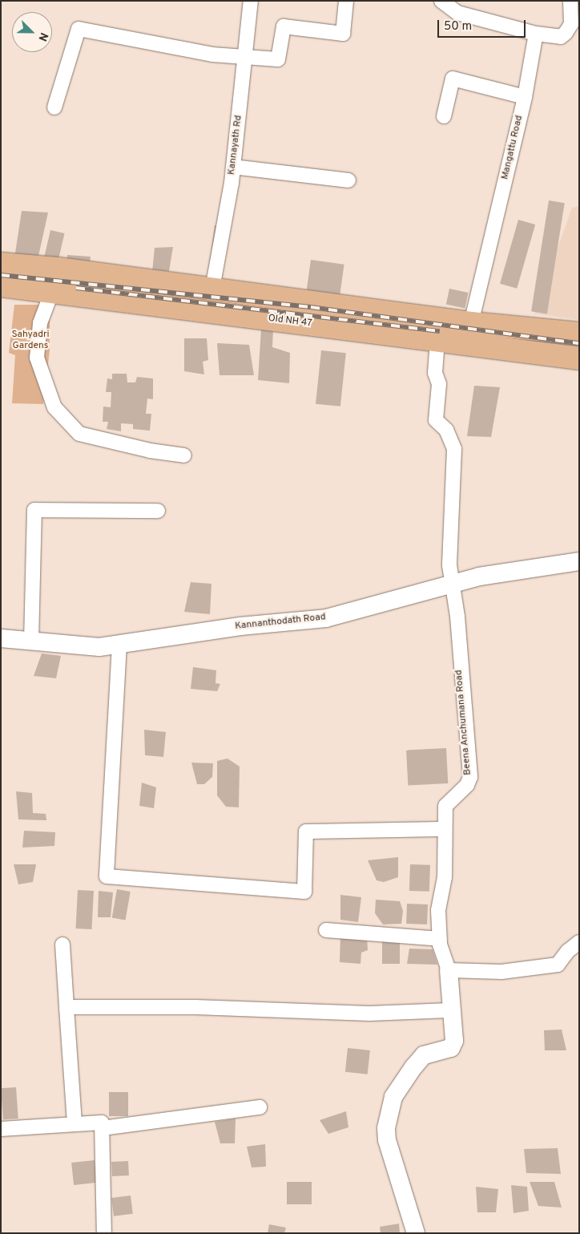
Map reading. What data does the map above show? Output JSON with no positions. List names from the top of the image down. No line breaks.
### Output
{"streets":{"main road":["Old NH 47"],"street":["Kannayath Rd","Mangattu Road","Kannanthodath Road","Beena Anchumana Road"]},"crossings":[["Old NH 47","Beena Anchumana Road"],["Kannanthodath Road","Beena Anchumana Road"]],"parks":["Sahyadri Gardens"],"scale_bar":"50 m","north":"bottom right"}
